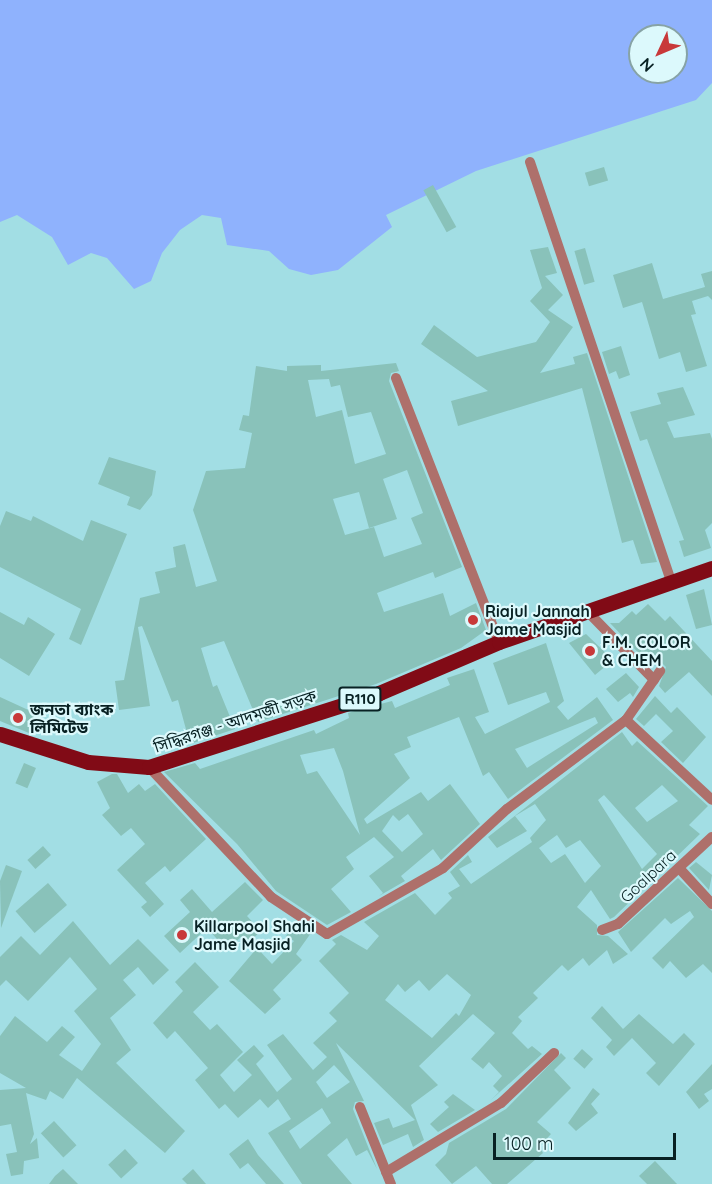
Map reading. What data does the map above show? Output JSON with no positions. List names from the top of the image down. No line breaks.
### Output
{"streets":{"main road":["R110","সিদ্ধিরগঞ্জ - আদমজী সড়ক"],"street":["Goalpara"]},"places":["Riajul Jannah Jame Masjid","F.M. COLOR & CHEM","জনতা ব্যাংক লিমিটেড","Killarpool Shahi Jame Masjid"],"scale_bar":"100 m","north":"bottom left"}
